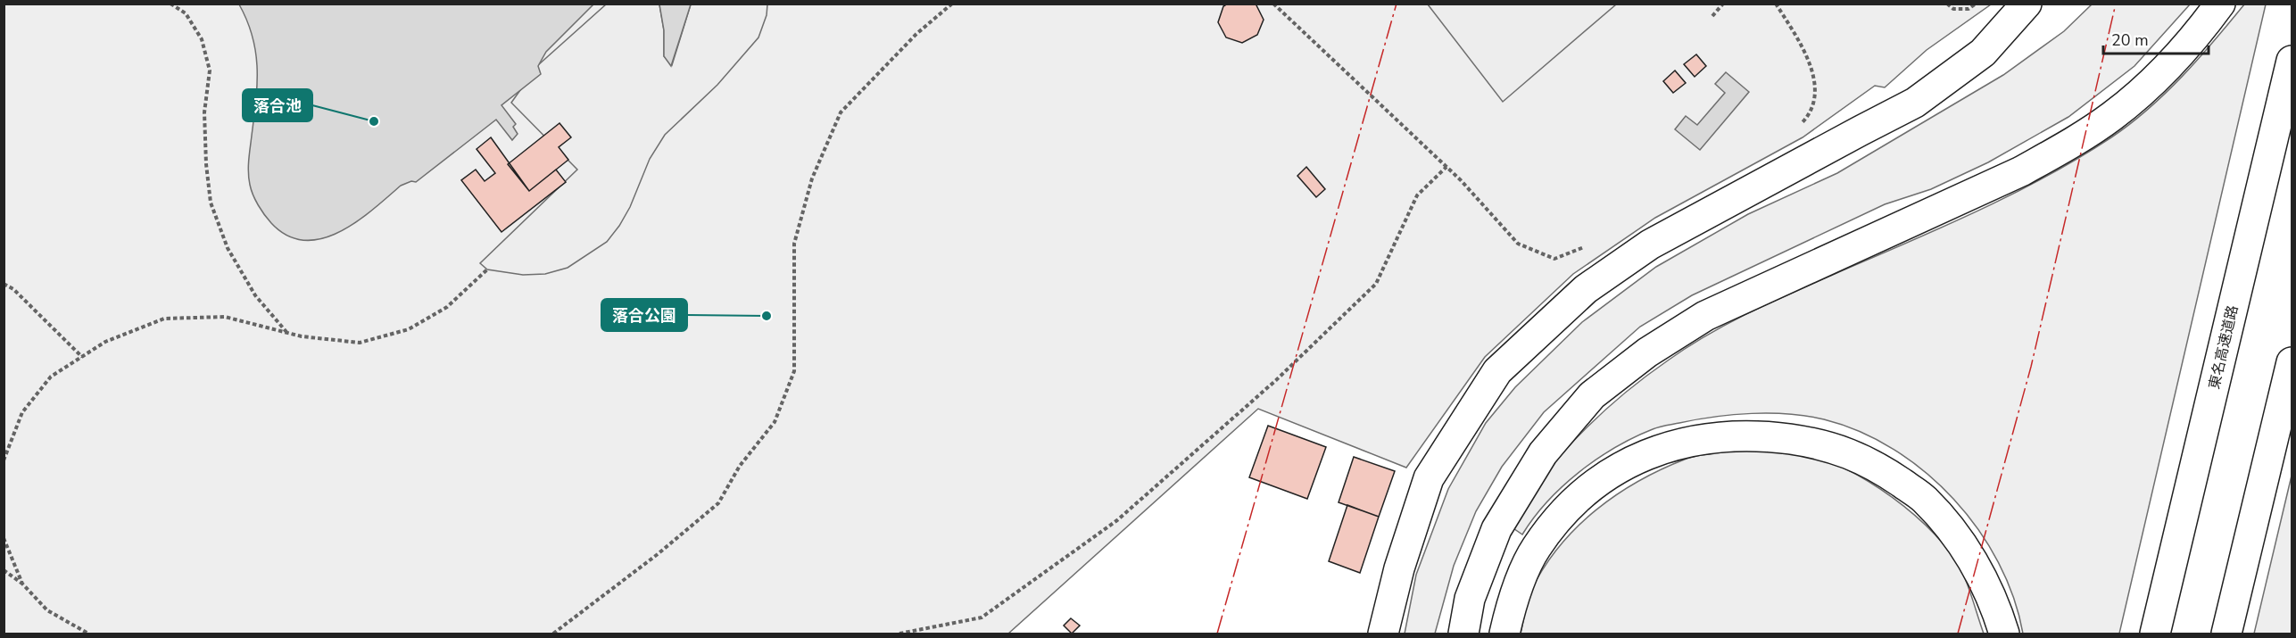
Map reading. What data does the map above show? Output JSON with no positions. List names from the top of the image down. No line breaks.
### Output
{"streets":{"main road":["東名高速道路"]},"places":["落合池","落合公園"],"scale_bar":"20 m"}
